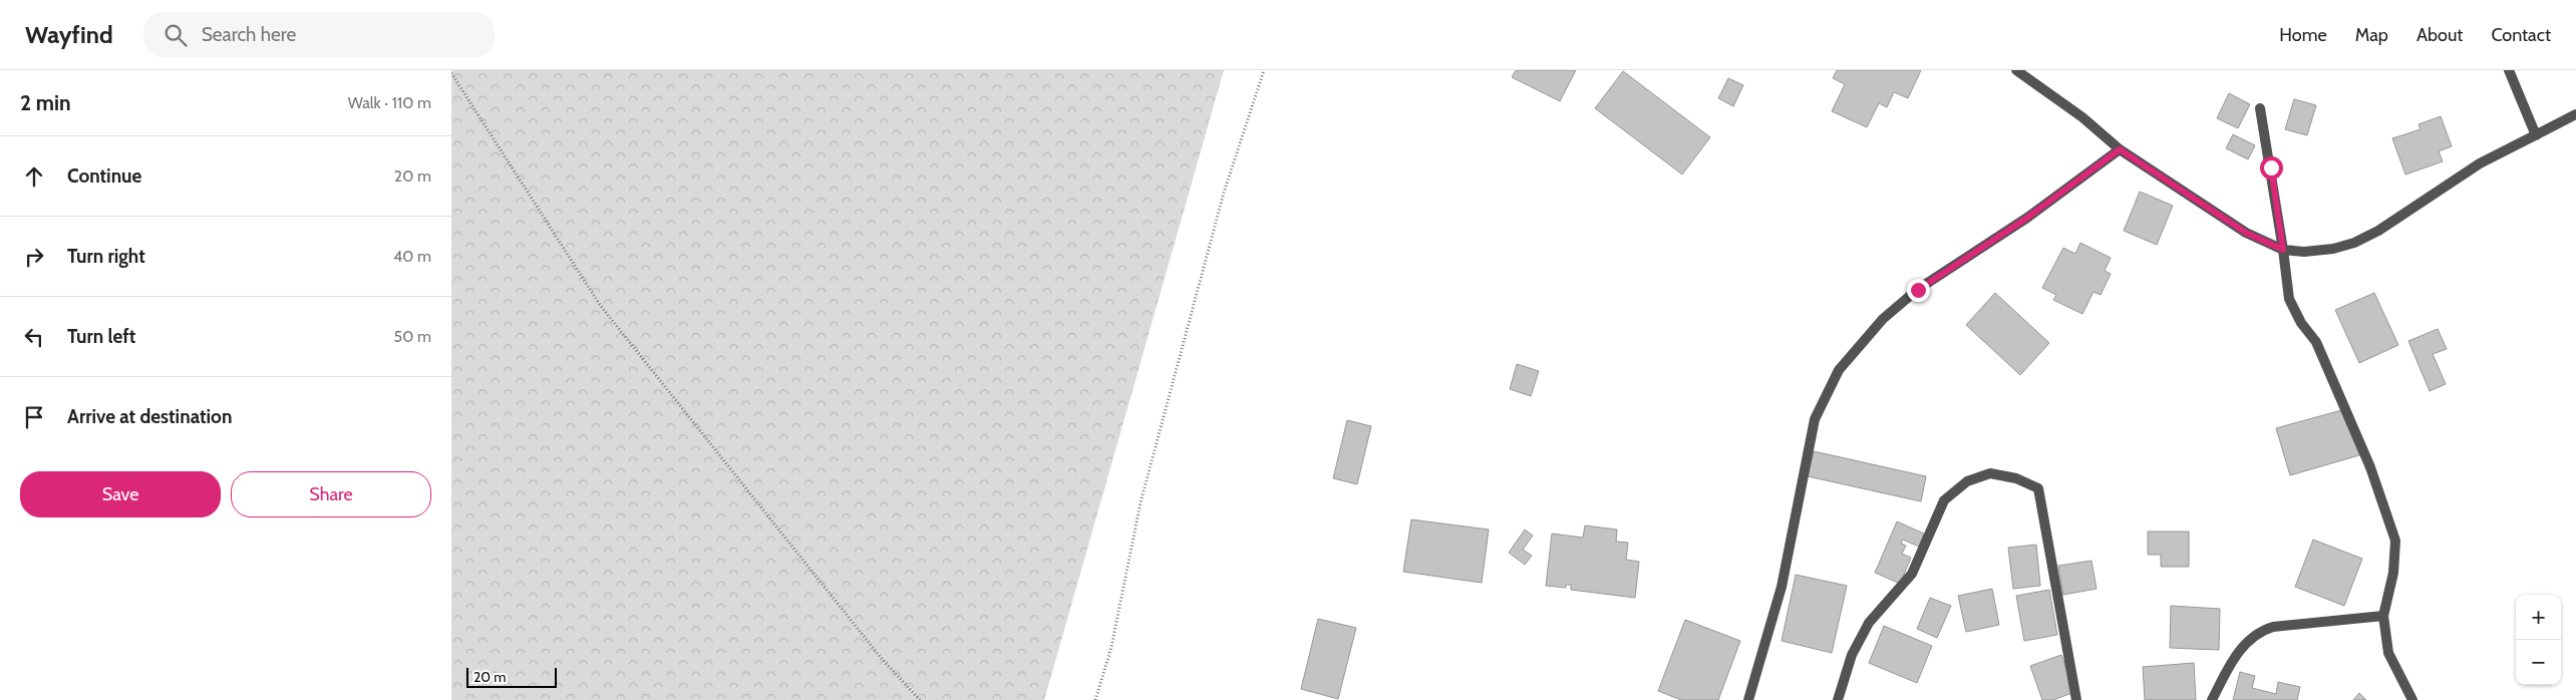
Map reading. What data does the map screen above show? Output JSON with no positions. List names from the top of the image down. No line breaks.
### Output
{"scale_bar":"20 m","page":{"header":"Wayfind","search":"Search here","nav":["Home","Map","About","Contact"],"heading":["2 min","Walk · 110 m"],"list":[["Continue","20 m"],["Turn right","40 m"],["Turn left","50 m"],"Arrive at destination"],"buttons":["Save","Share"],"map_buttons":["+","−"],"scale":"20 m"}}
